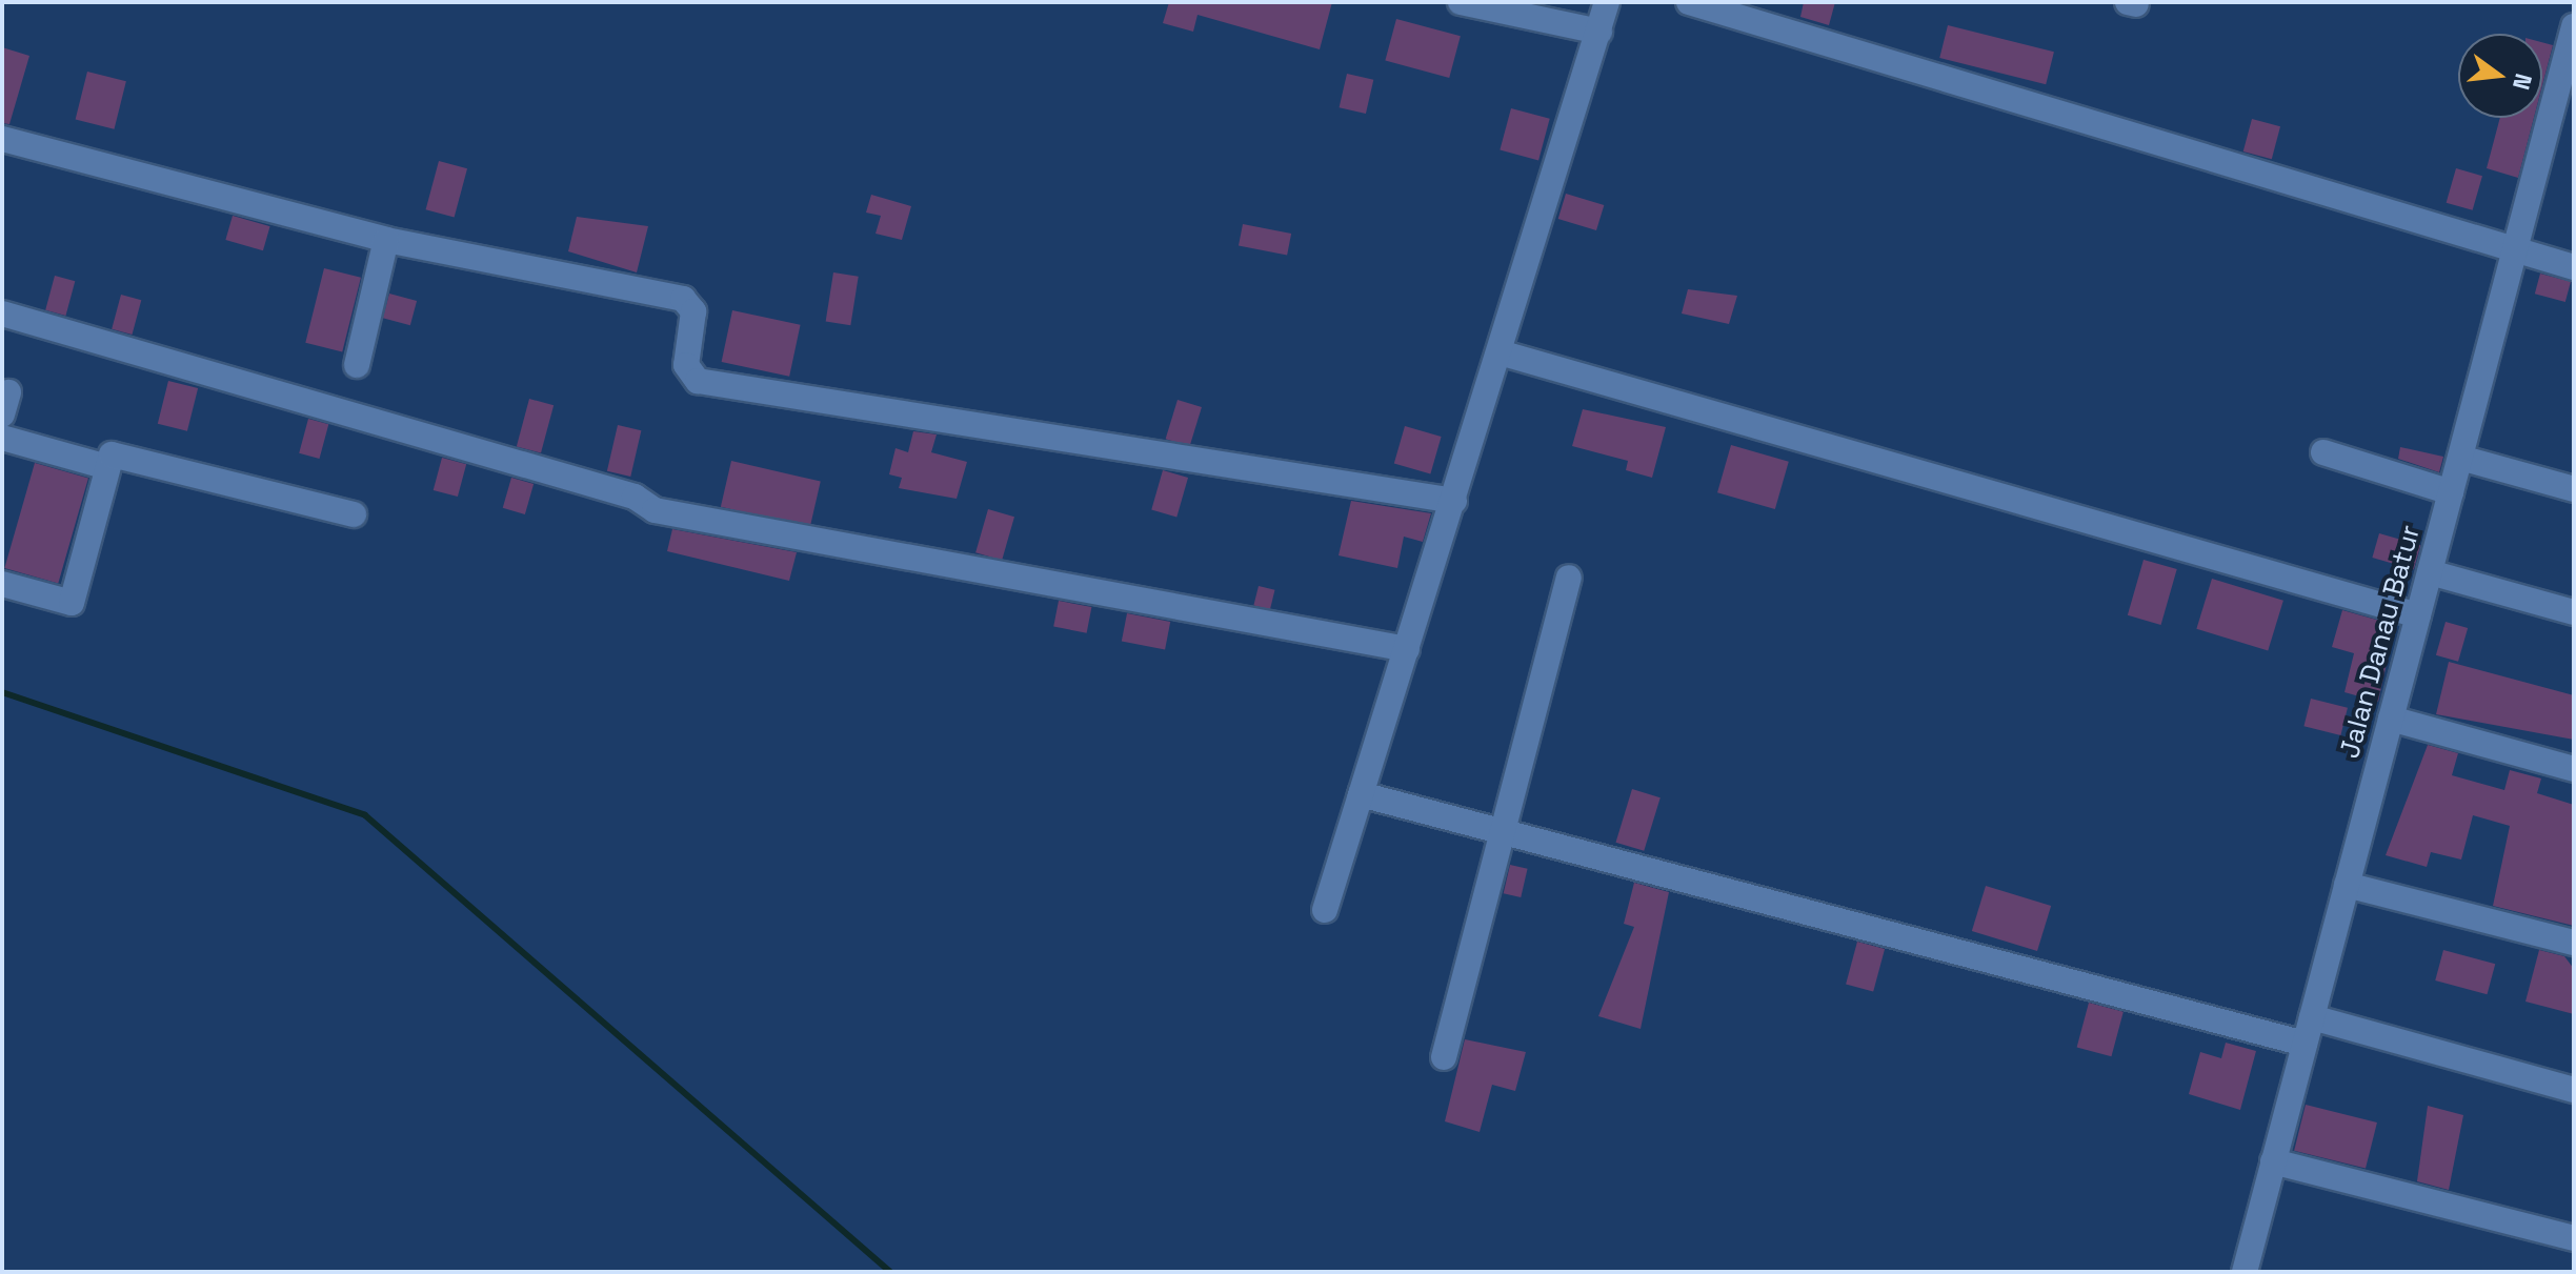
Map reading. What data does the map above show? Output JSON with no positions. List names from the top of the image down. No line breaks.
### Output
{"streets":{"street":["Jalan Danau Batur"]},"north":"right"}
